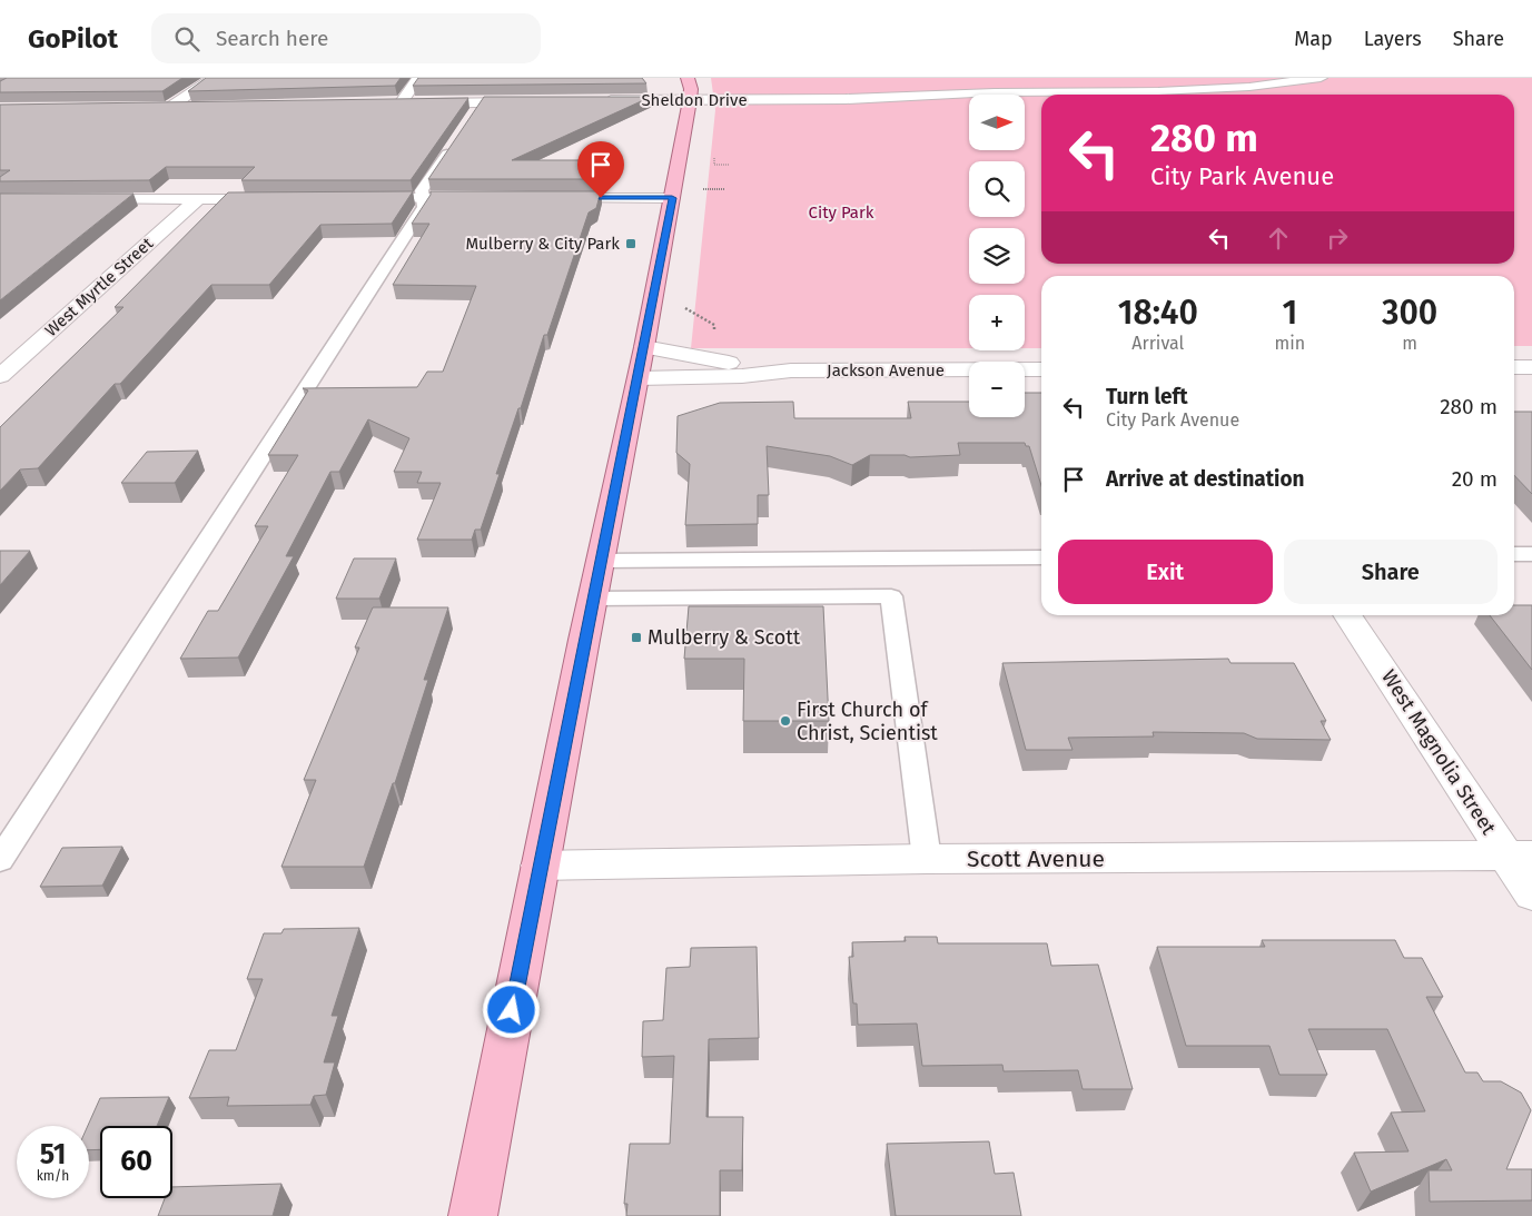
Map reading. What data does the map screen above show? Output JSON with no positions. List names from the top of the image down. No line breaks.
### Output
{"streets":{"street":["Sheldon Drive","West Myrtle Street","Jackson Avenue","West Magnolia Street","Scott Avenue"]},"crossings":[["West Magnolia Street","Scott Avenue"]],"parks":["City Park"],"places":{"transit":["Mulberry & City Park","Mulberry & Scott"],"other":["First Church of Christ, Scientist"]},"north":"right","page":{"header":"GoPilot","search":"Search here","nav":["Map","Layers","Share"],"map_buttons":["+","−"],"turn":["280 m","City Park Avenue"],"eta":["18:40","Arrival","1","min","300","m"],"list":[{"name":"Turn left","note":"City Park Avenue","value":"280 m"},{"name":"Arrive at destination","value":"20 m"}],"buttons":["Exit","Share"],"speed":"51 km/h","limit":"60"}}
